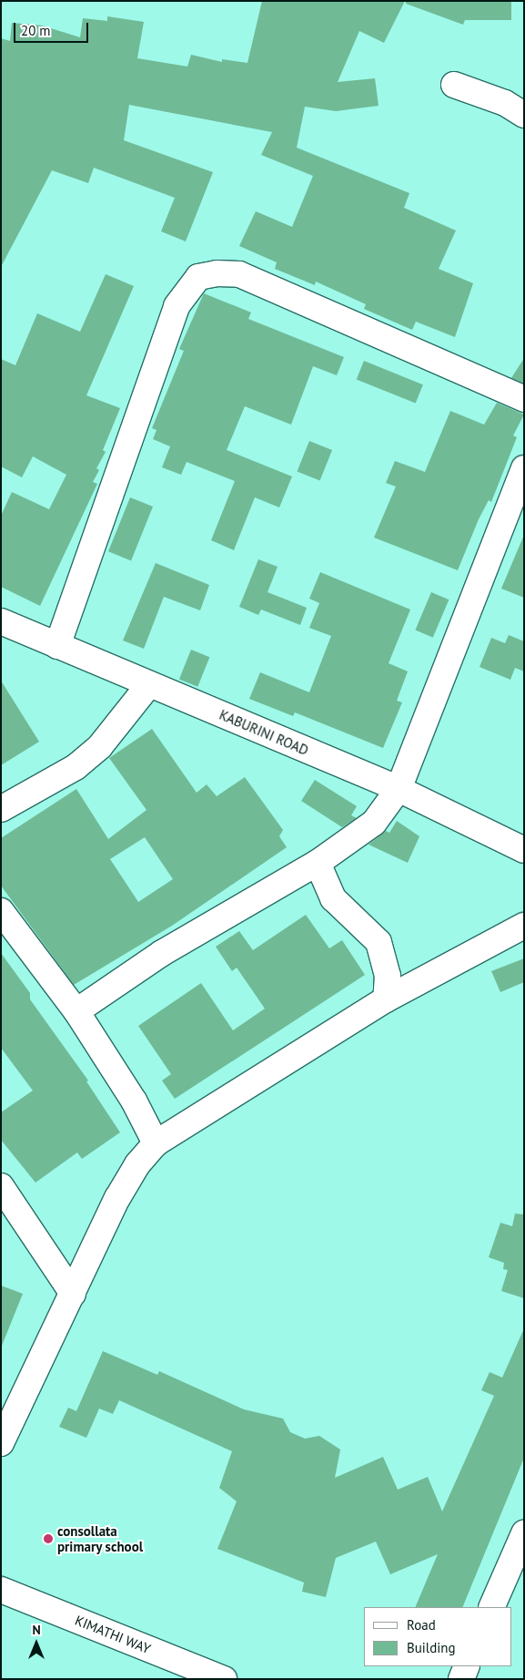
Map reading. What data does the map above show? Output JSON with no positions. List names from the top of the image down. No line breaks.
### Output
{"streets":{"street":["KABURINI ROAD","KIMATHI WAY"]},"places":["consollata primary school"],"legend":["Road","Building"],"scale_bar":"20 m","north":"top"}
